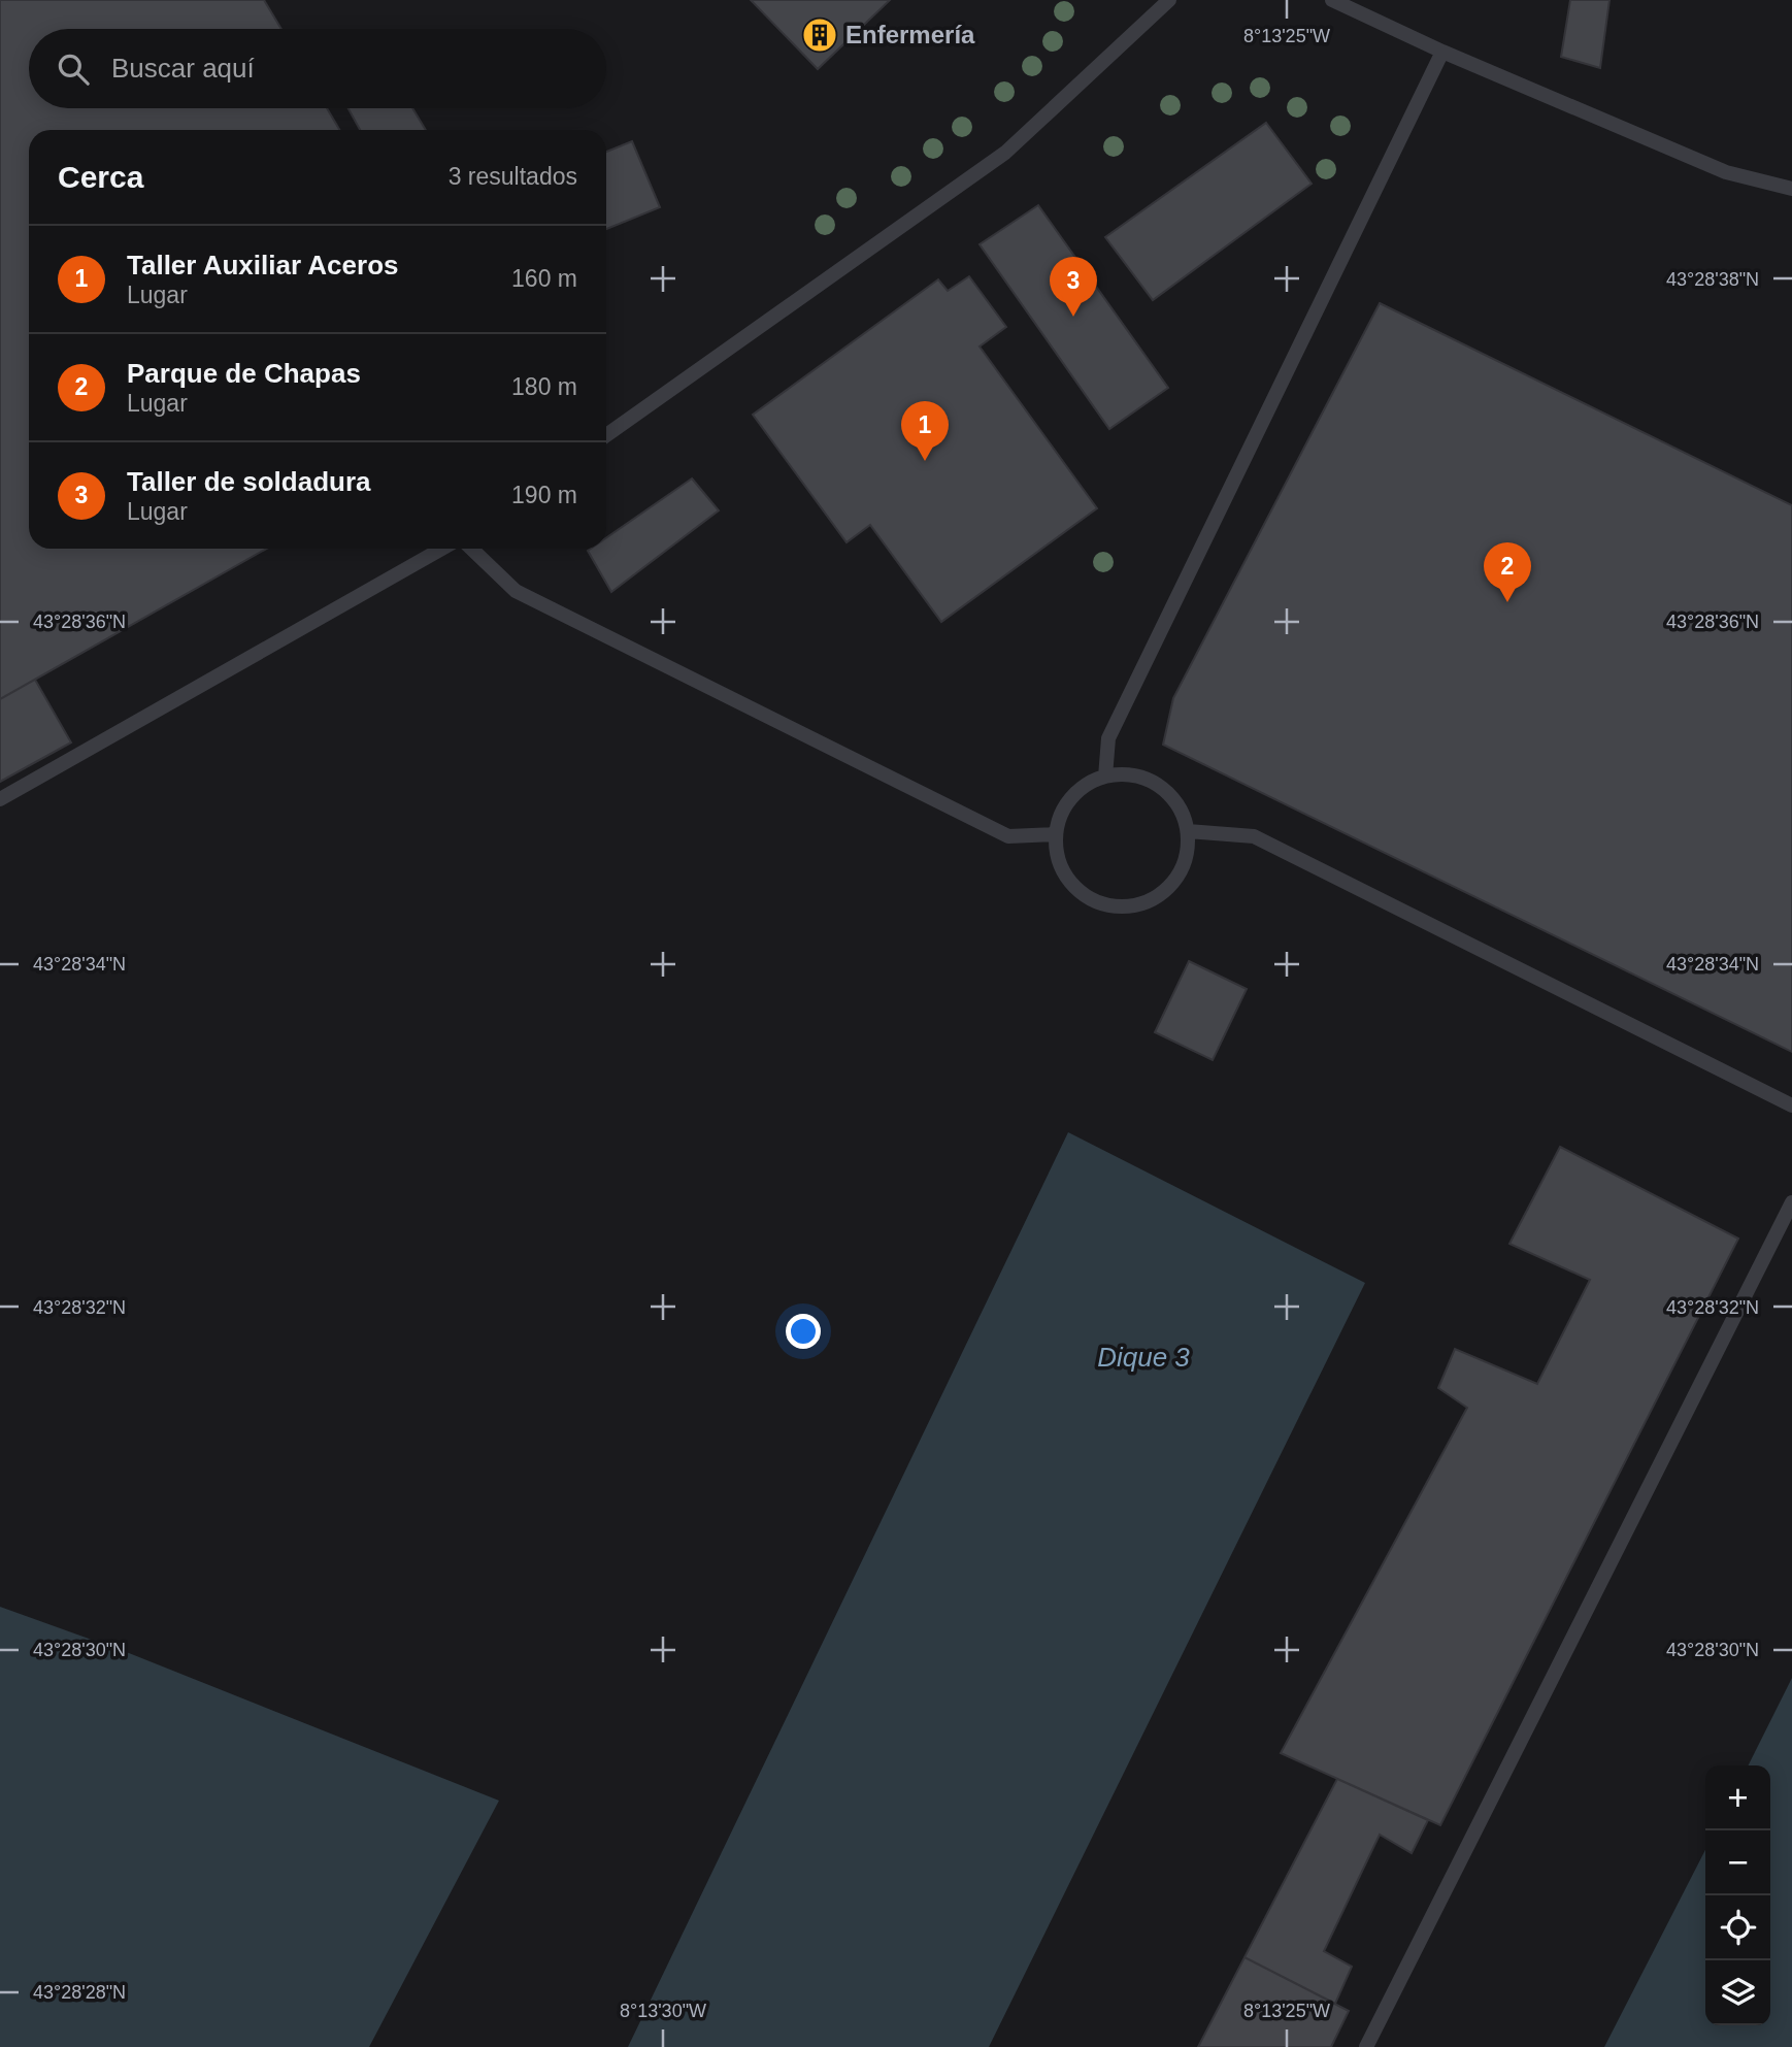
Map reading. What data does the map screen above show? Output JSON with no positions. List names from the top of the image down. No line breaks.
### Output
{"water":["Dique 3"],"places":{"building":["Enfermería"]},"page":{"search":"Buscar aquí","heading":["Cerca","3 resultados"],"list":[{"mark":"1","name":"Taller Auxiliar Aceros","note":"Lugar","value":"160 m"},{"mark":"2","name":"Parque de Chapas","note":"Lugar","value":"180 m"},{"mark":"3","name":"Taller de soldadura","note":"Lugar","value":"190 m"}],"pins":["3","1","2"],"map_buttons":["+","−"]},"coordinates":["8°13'25\"W","43°28'38\"N","43°28'36\"N","43°28'34\"N","43°28'32\"N","43°28'30\"N","43°28'28\"N","8°13'30\"W"]}
